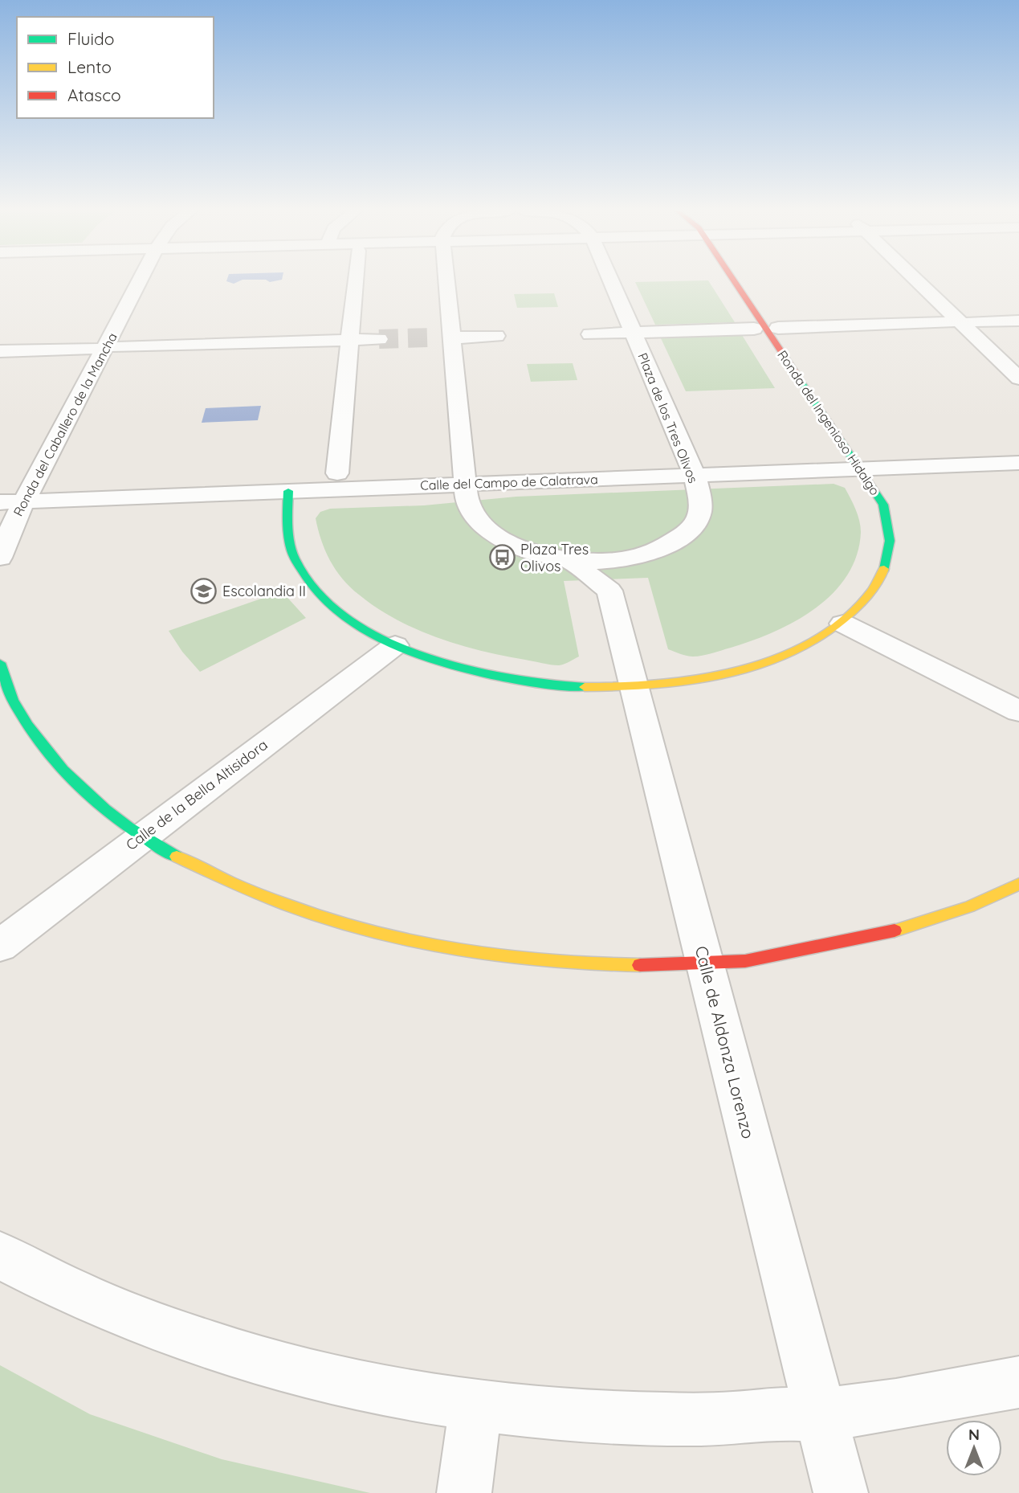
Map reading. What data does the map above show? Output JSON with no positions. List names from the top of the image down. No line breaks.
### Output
{"streets":{"street":["Plaza de los Tres Olivos","Ronda del Ingenioso Hidalgo","Ronda del Caballero de la Mancha","Calle del Campo de Calatrava","Calle de la Bella Altisidora","Calle de Aldonza Lorenzo"]},"crossings":[["Plaza de los Tres Olivos","Calle del Campo de Calatrava"],["Ronda del Ingenioso Hidalgo","Calle del Campo de Calatrava"],["Ronda del Ingenioso Hidalgo","Calle de la Bella Altisidora"],["Ronda del Ingenioso Hidalgo","Calle de Aldonza Lorenzo"],["Ronda del Caballero de la Mancha","Calle del Campo de Calatrava"]],"places":{"bus stop":["Plaza Tres Olivos"],"school or university":["Escolandia II"]},"legend":["Fluido","Lento","Atasco"],"north":"top"}
